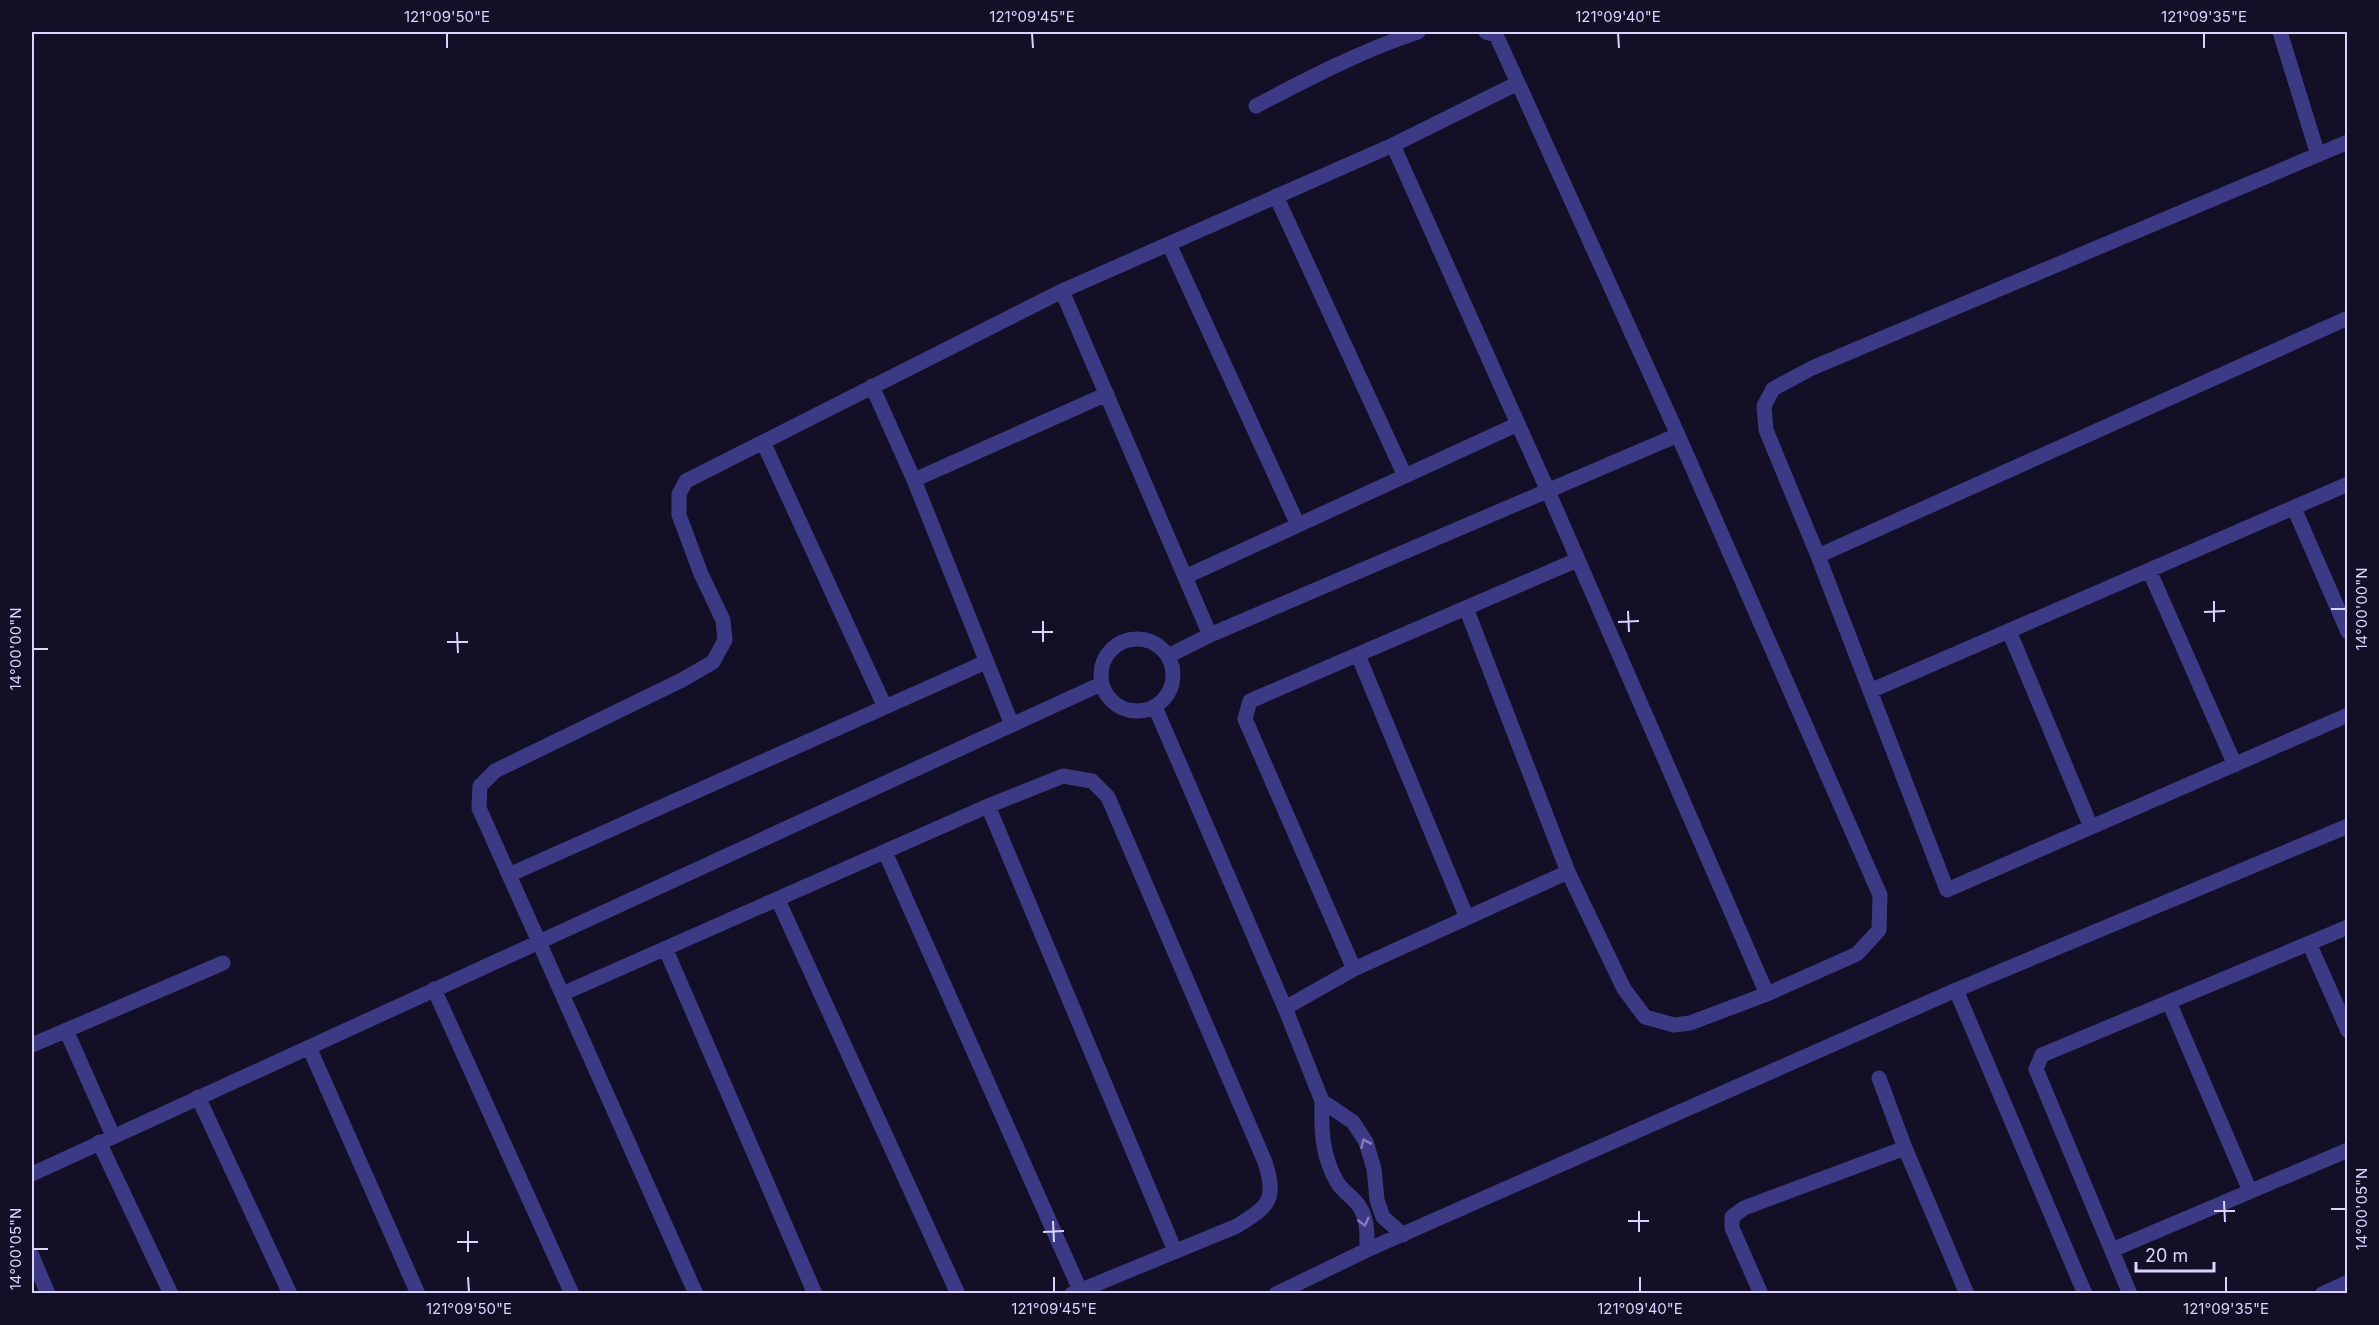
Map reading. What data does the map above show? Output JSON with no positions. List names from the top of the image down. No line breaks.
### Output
{"scale_bar":"20 m","coordinates":["121°09'50\"E","121°09'45\"E","121°09'40\"E","121°09'35\"E","14°00'00\"N","14°00'05\"N"]}
